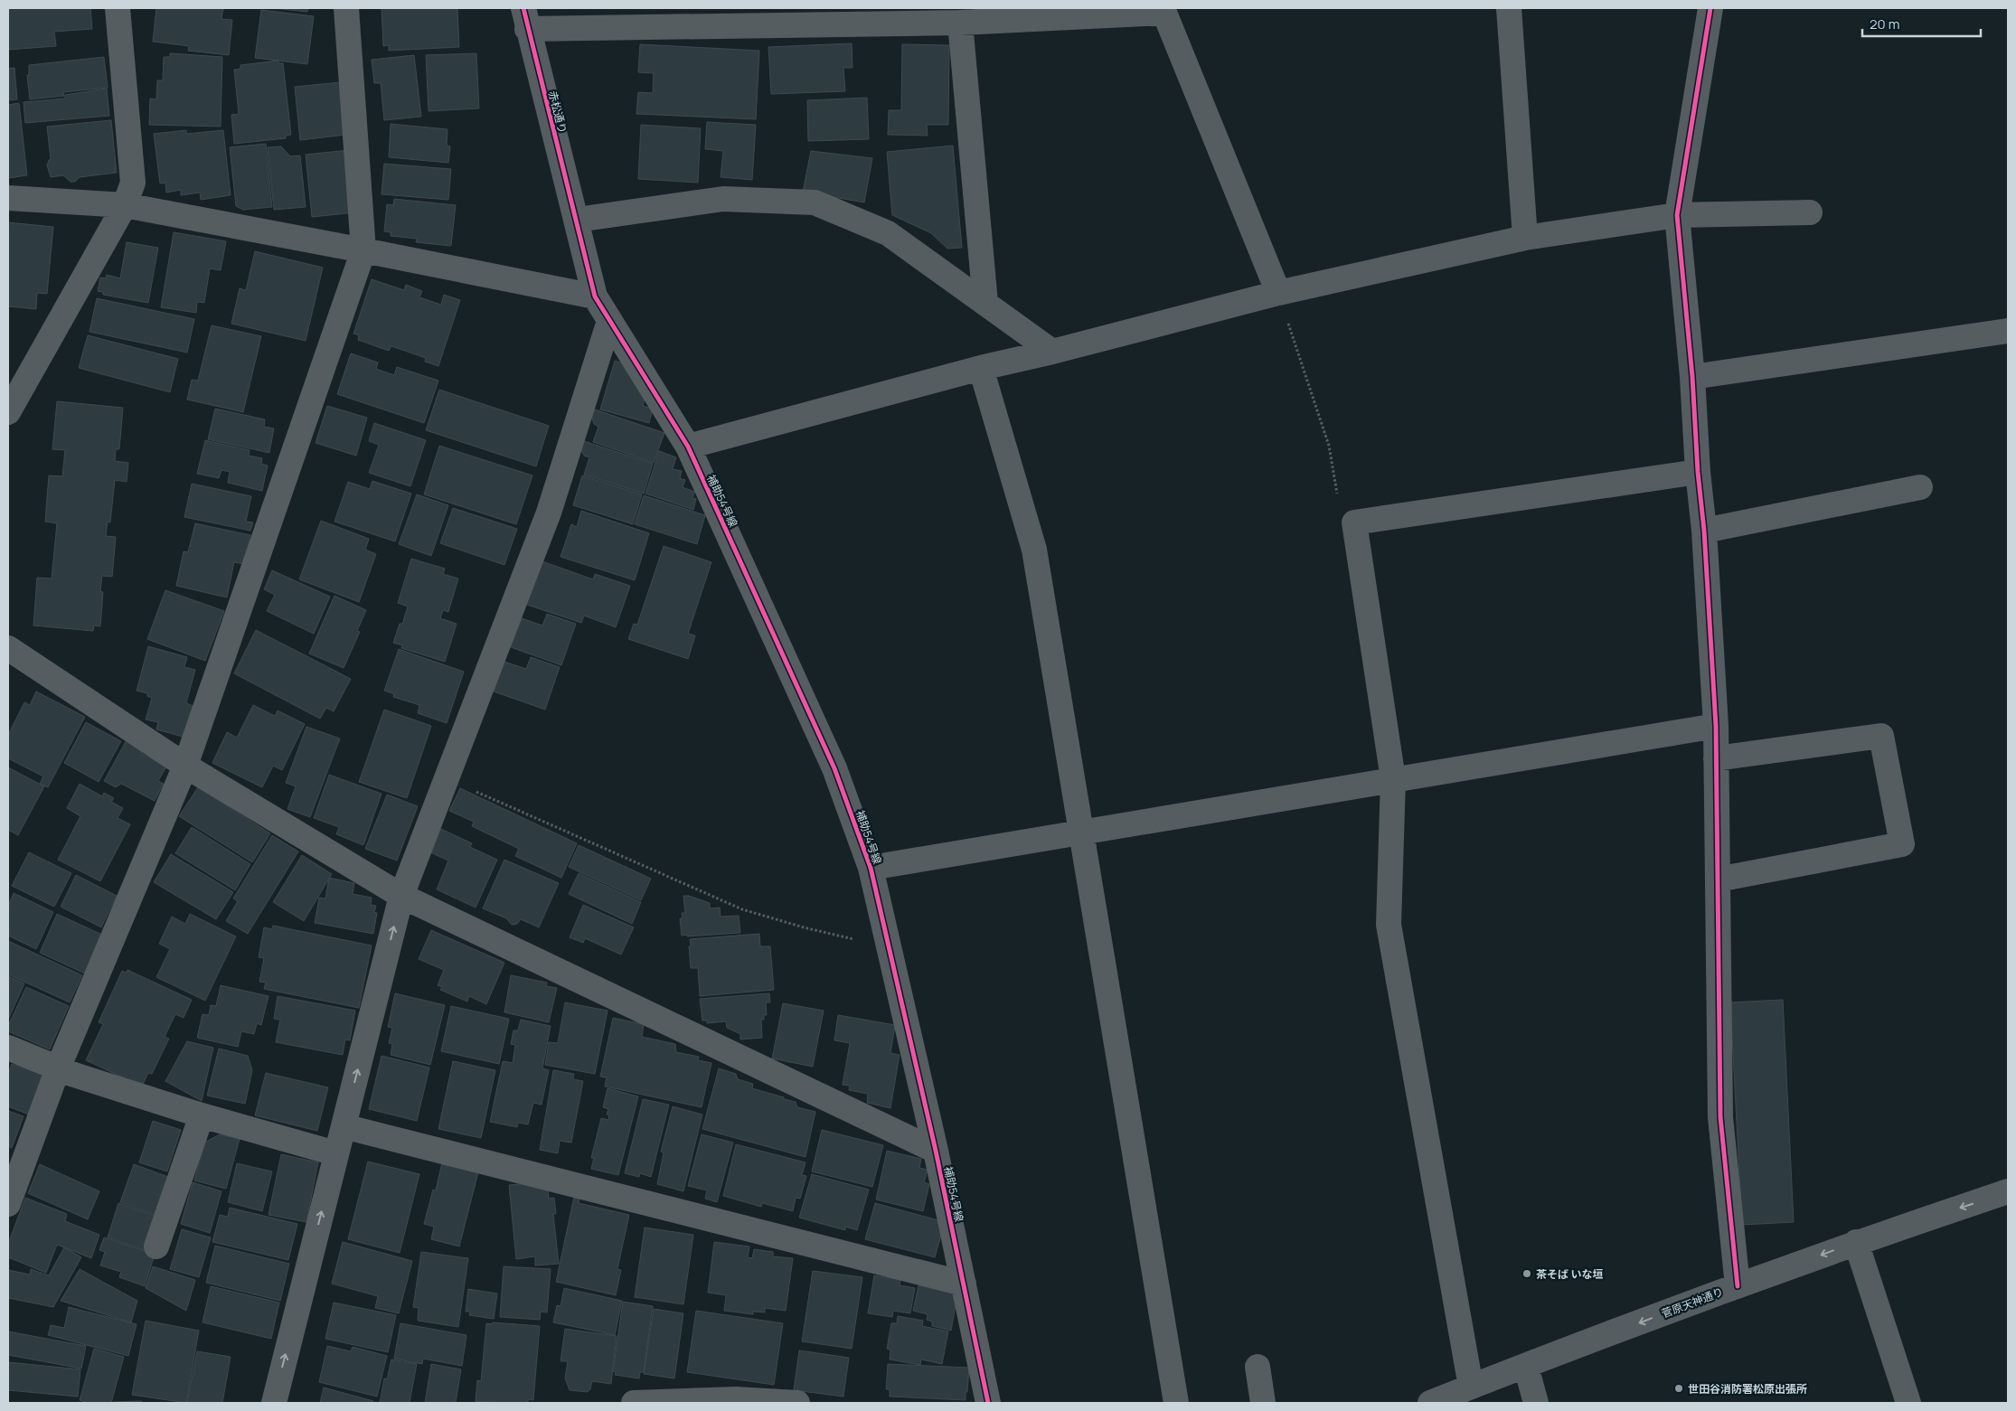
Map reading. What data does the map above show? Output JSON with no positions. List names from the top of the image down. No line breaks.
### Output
{"streets":{"street":["赤松通り","補助54号線","菅原天神通り"]},"crossings":[["赤松通り","補助54号線"]],"one_way":["菅原天神通り"],"places":["茶そば いな垣","世田谷消防署松原出張所"],"scale_bar":"20 m"}
